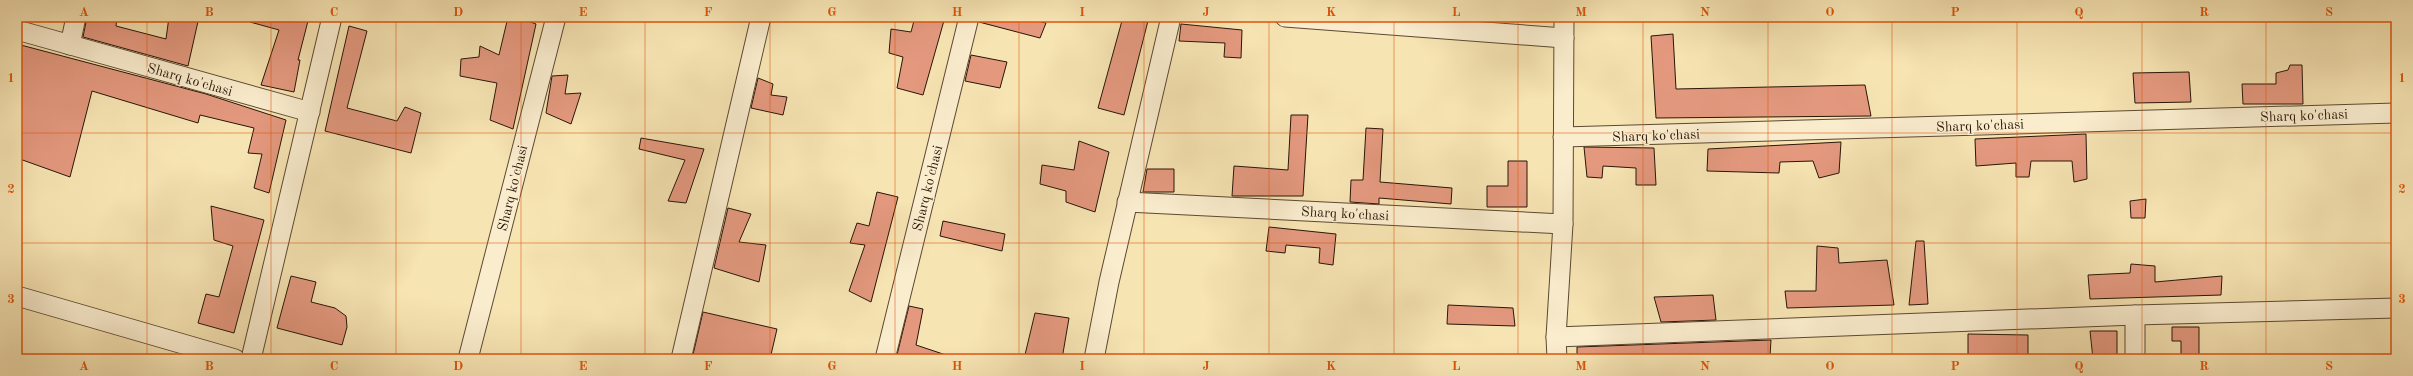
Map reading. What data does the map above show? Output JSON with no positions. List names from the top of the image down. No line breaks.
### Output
{"streets":{"street":["Sharq ko'chasi"]},"grid":{"columns":["A","B","C","D","E","F","G","H","I","J","K","L","M","N","O","P","Q","R","S"],"rows":["1","2","3"]}}
